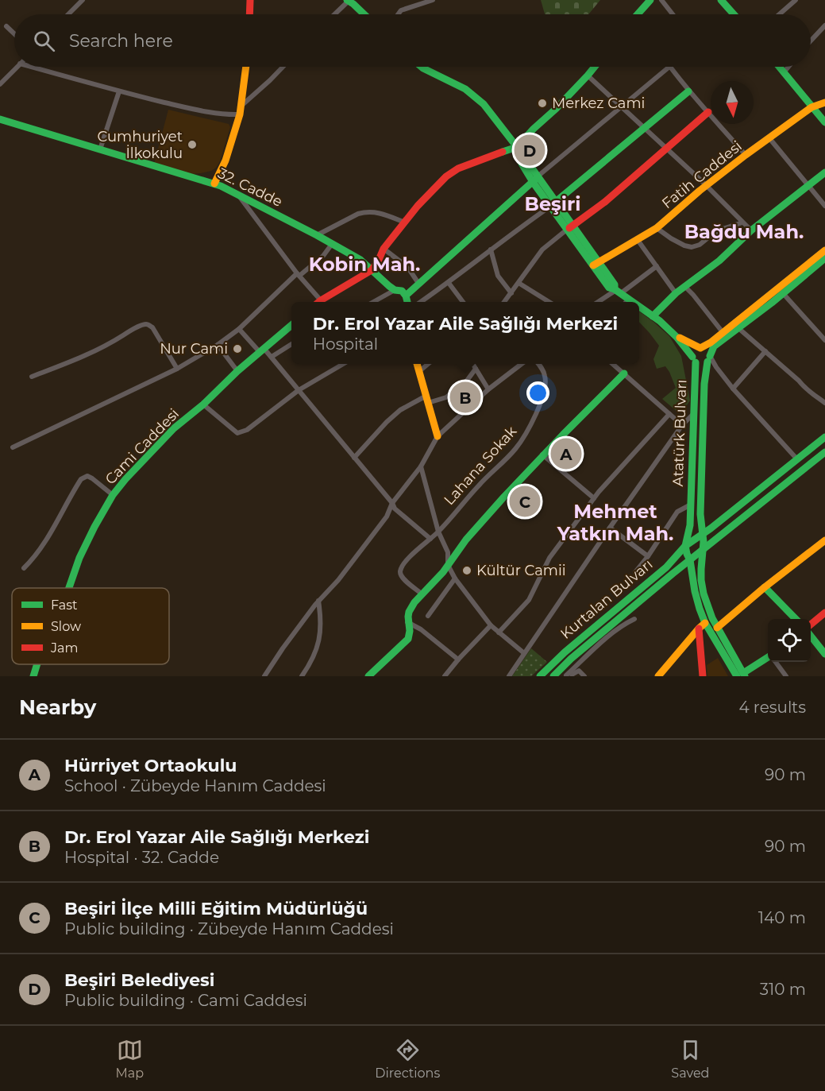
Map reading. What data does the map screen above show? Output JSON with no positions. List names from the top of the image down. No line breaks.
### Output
{"streets":{"main road":["Fatih Caddesi","32. Cadde","Atatürk Bulvarı","Cami Caddesi","Kurtalan Bulvarı"],"street":["Lahana Sokak"]},"crossings":[["Atatürk Bulvarı","Kurtalan Bulvarı"]],"districts":["Beşiri","Bağdu Mah.","Kobin Mah.","Mehmet Yatkın Mah."],"places":["Merkez Cami","Cumhuriyet İlkokulu","Nur Cami","Kültür Camii"],"legend":["Fast","Slow","Jam"],"north":"bottom","page":{"search":"Search here","pins":["D","B","A","C"],"popup":["Dr. Erol Yazar Aile Sağlığı Merkezi","Hospital"],"heading":["Nearby","4 results"],"list":[{"mark":"A","name":"Hürriyet Ortaokulu","note":"School · Zübeyde Hanım Caddesi","value":"90 m"},{"mark":"B","name":"Dr. Erol Yazar Aile Sağlığı Merkezi","note":"Hospital · 32. Cadde","value":"90 m"},{"mark":"C","name":"Beşiri İlçe Milli Eğitim Müdürlüğü","note":"Public building · Zübeyde Hanım Caddesi","value":"140 m"},{"mark":"D","name":"Beşiri Belediyesi","note":"Public building · Cami Caddesi","value":"310 m"}],"nav":["Map","Directions","Saved"]}}
